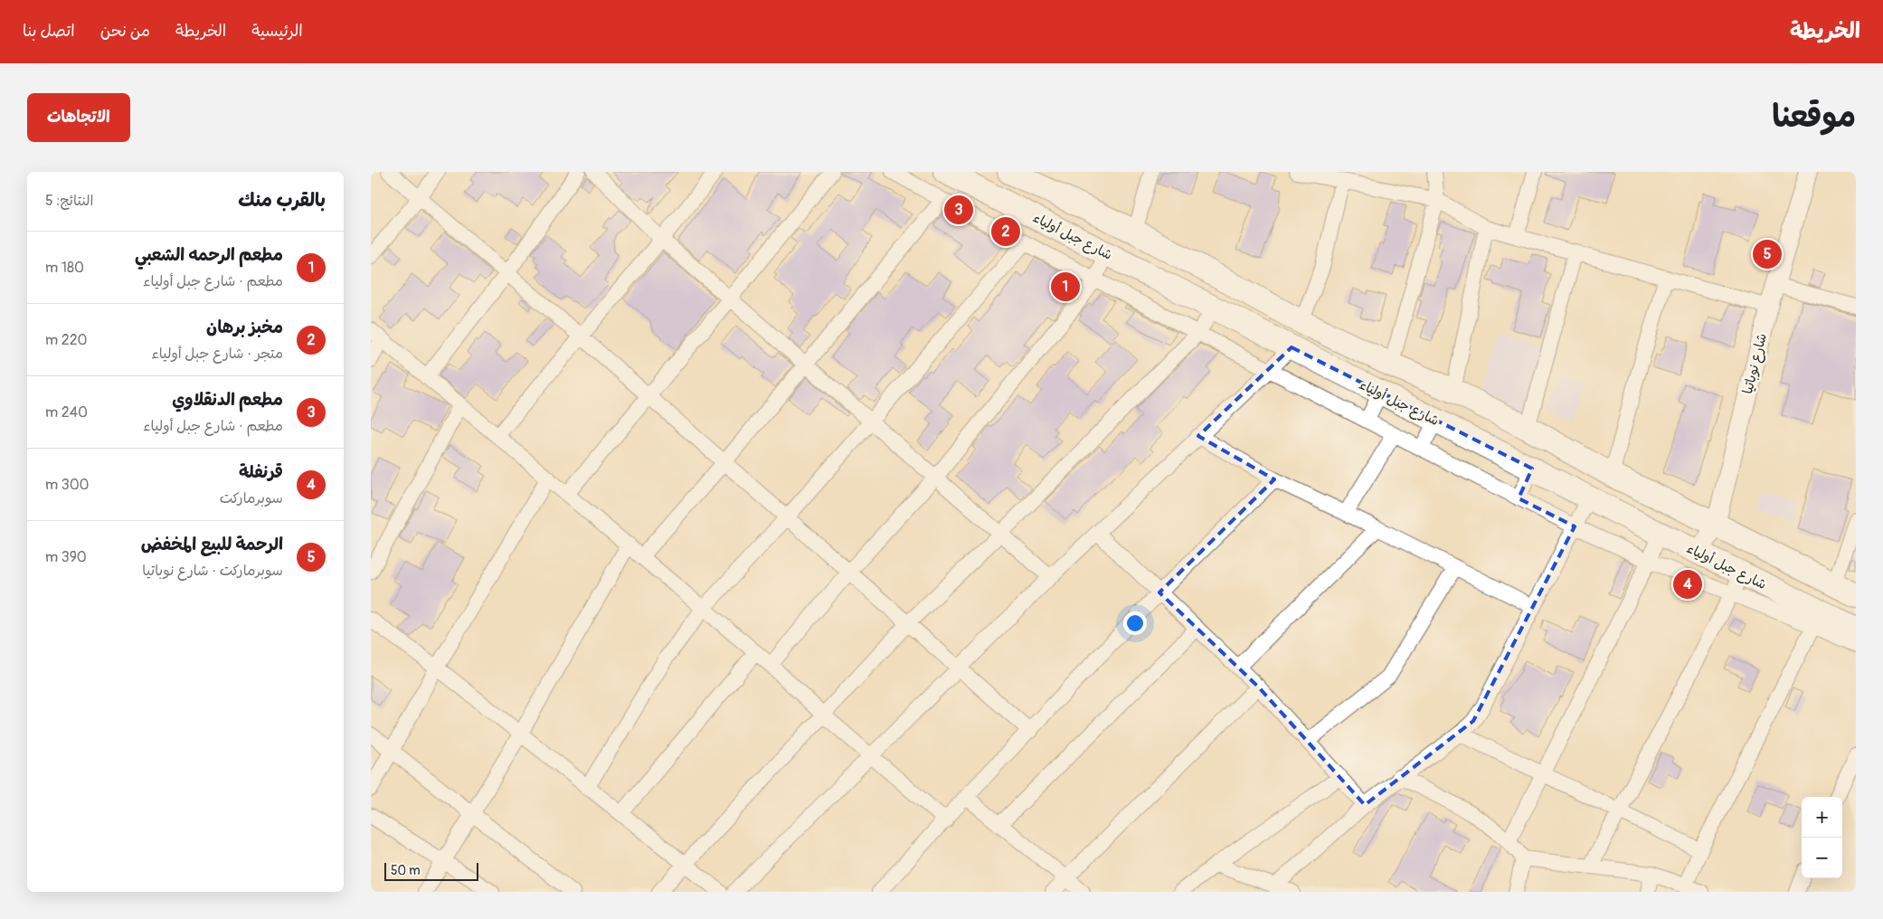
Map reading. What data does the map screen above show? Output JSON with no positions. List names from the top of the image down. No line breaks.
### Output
{"streets":{"main road":["شارع جبل أولياء"],"street":["شارع نوباتيا"]},"crossings":[["شارع جبل أولياء","شارع نوباتيا"]],"scale_bar":"50 m","page":{"header":"الخريطة","nav":["الرئيسية","الخريطة","من نحن","اتصل بنا"],"title":"موقعنا","buttons":"الاتجاهات","heading":["بالقرب منك","النتائج: 5"],"pins":["3","2","5","1","4"],"list":[{"mark":"1","name":"مطعم الرحمه الشعبي","note":"مطعم · شارع جبل أولياء","value":"180 m"},{"mark":"2","name":"مخبز برهان","note":"متجر · شارع جبل أولياء","value":"220 m"},{"mark":"3","name":"مطعم الدنقلاوي","note":"مطعم · شارع جبل أولياء","value":"240 m"},{"mark":"4","name":"قرنفلة","note":"سوبرماركت","value":"300 m"},{"mark":"5","name":"الرحمة للبيع المخفض","note":"سوبرماركت · شارع نوباتيا","value":"390 m"}],"map_buttons":["+","−"],"scale":"50 m"}}
